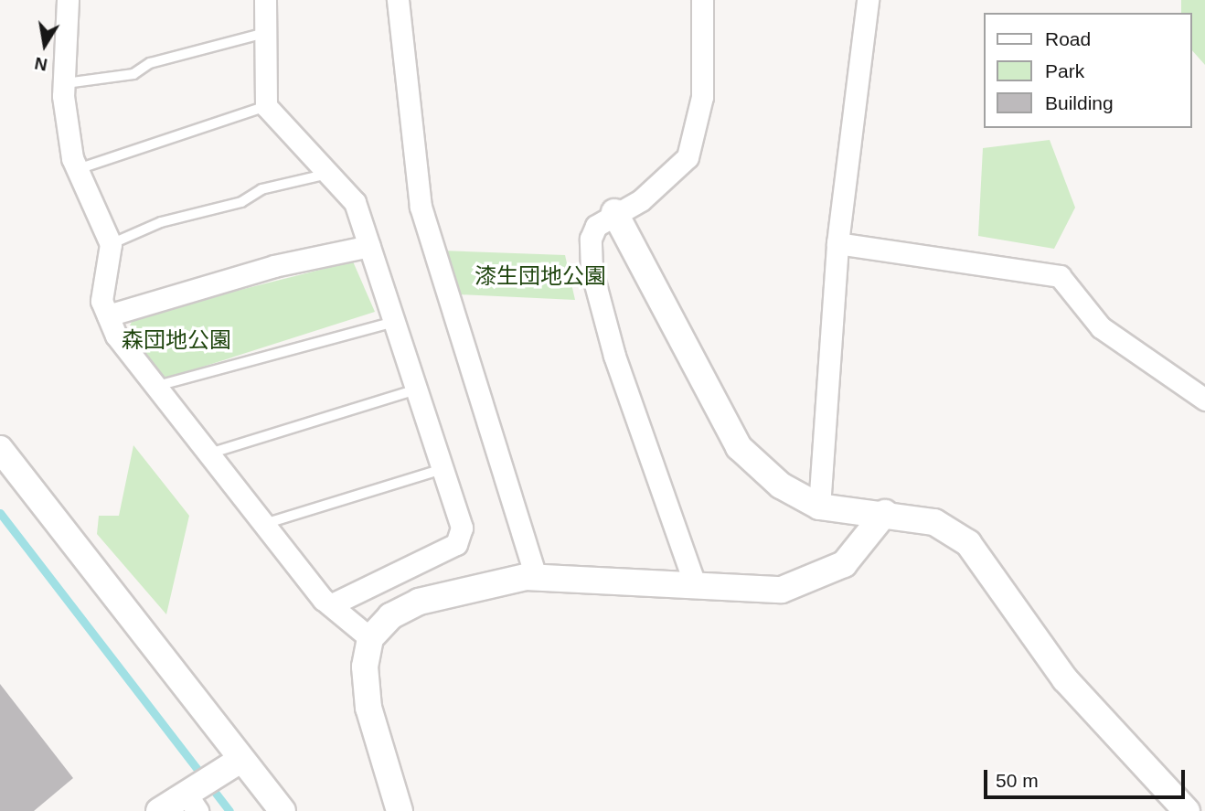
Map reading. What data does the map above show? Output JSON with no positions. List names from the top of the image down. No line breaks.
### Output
{"parks":["漆生団地公園","森団地公園"],"legend":["Road","Park","Building"],"scale_bar":"50 m","north":"bottom"}
